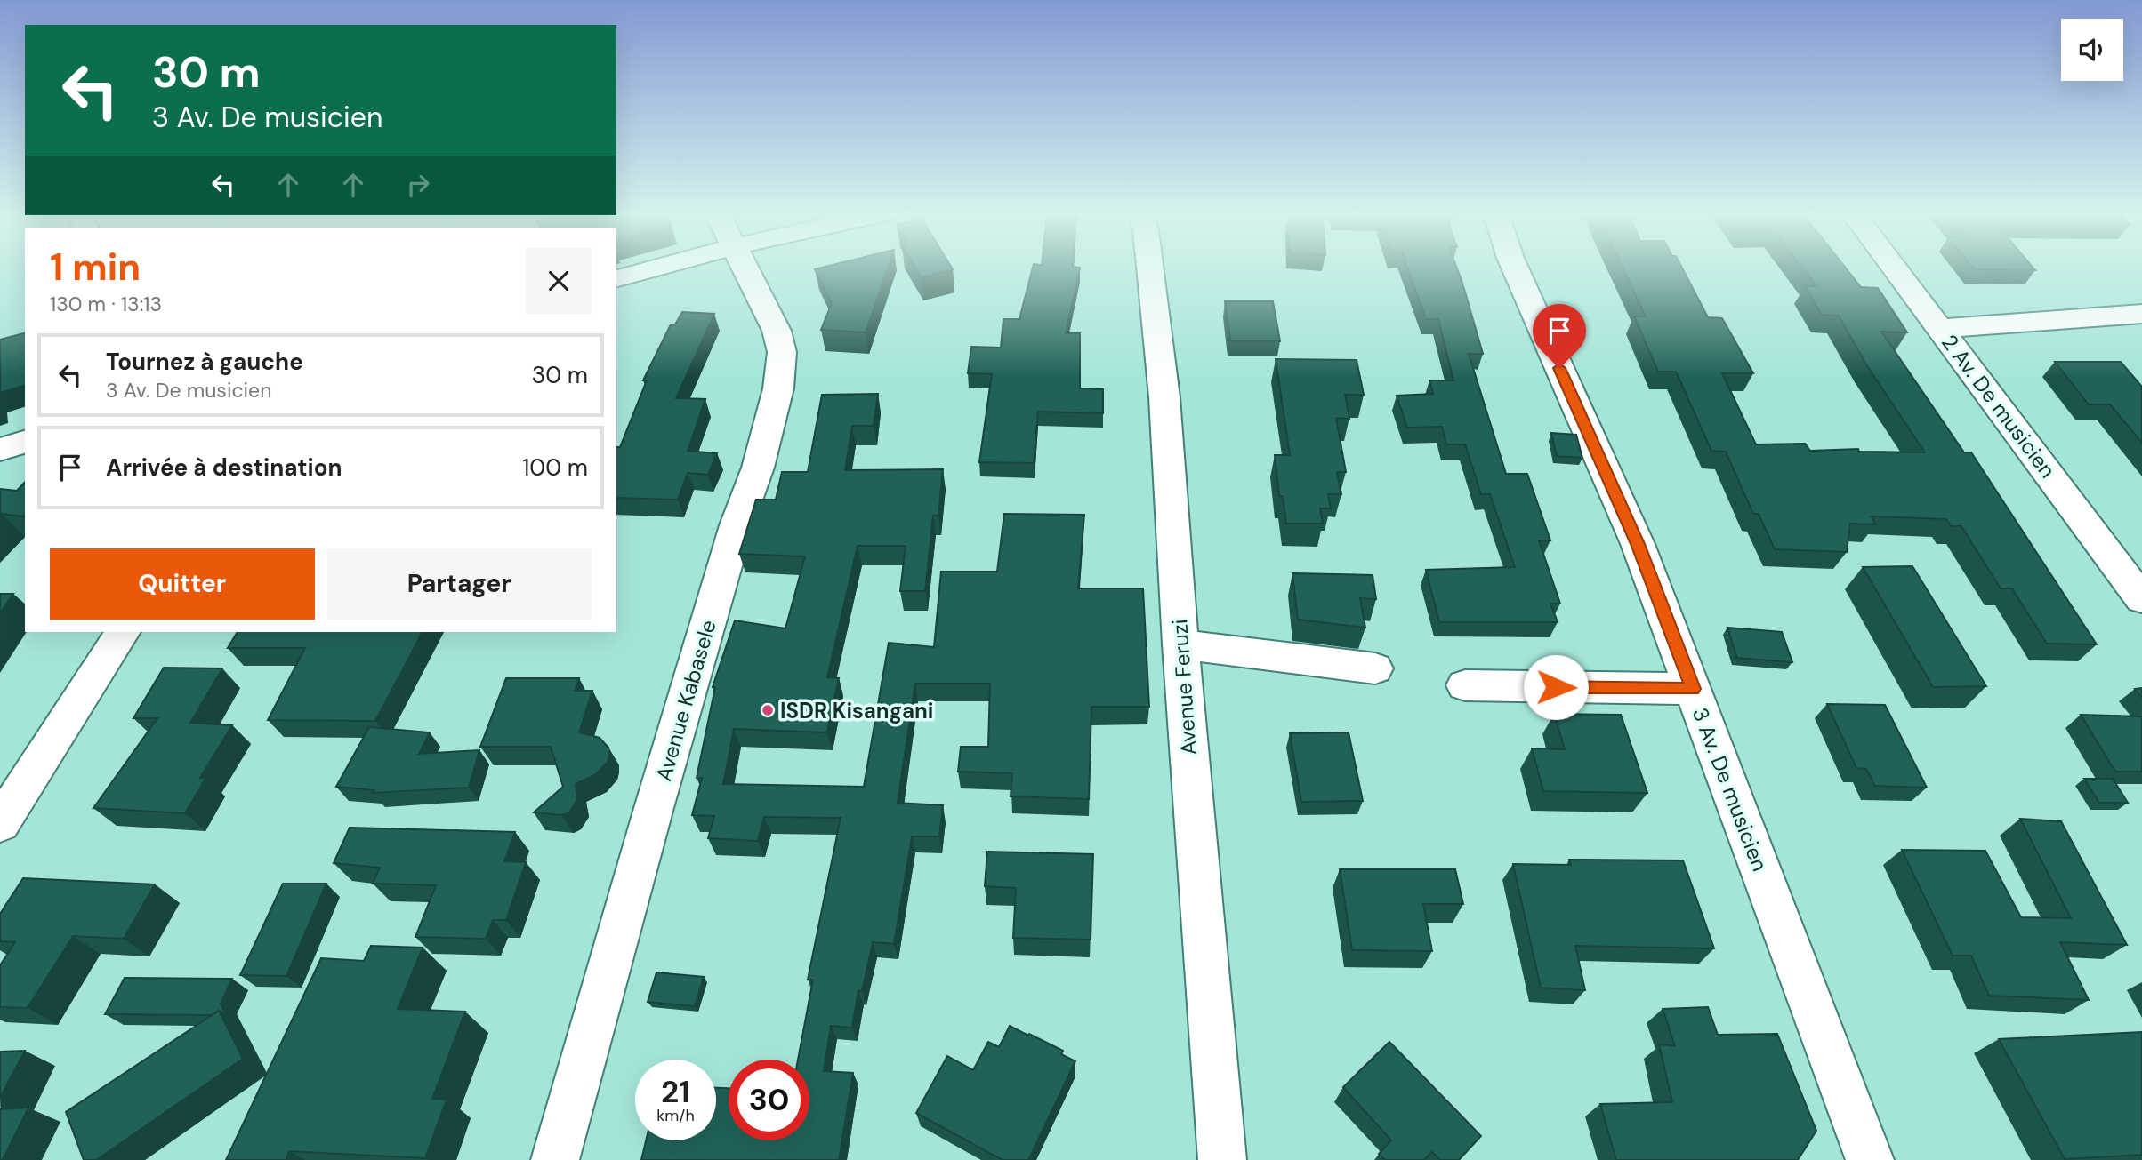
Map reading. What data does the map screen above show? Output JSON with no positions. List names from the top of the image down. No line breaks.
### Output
{"streets":{"street":["2 Av. De musicien","Avenue Feruzi","Avenue Kabasele","3 Av. De musicien"]},"places":["ISDR Kisangani"],"page":{"turn":["30 m","3 Av. De musicien"],"heading":["1 min","130 m · 13:13"],"list":[{"name":"Tournez à gauche","note":"3 Av. De musicien","value":"30 m"},{"name":"Arrivée à destination","value":"100 m"}],"buttons":["Quitter","Partager"],"speed":"21 km/h","limit":"30"}}
